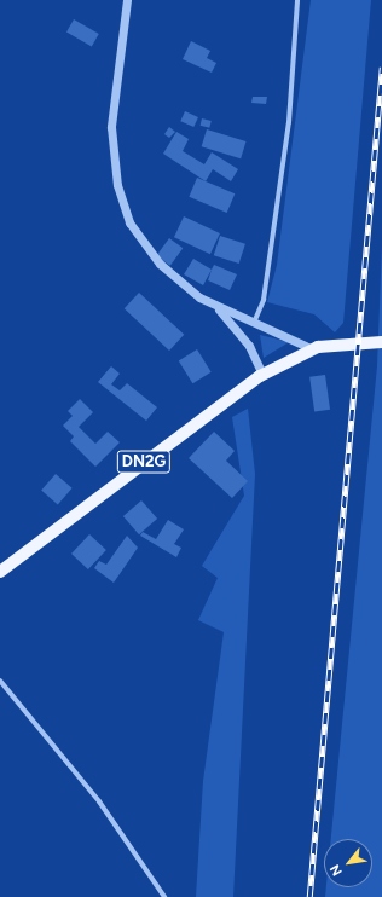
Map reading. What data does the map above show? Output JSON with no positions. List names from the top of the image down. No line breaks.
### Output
{"streets":{"main road":["DN2G"]},"north":"bottom left"}
